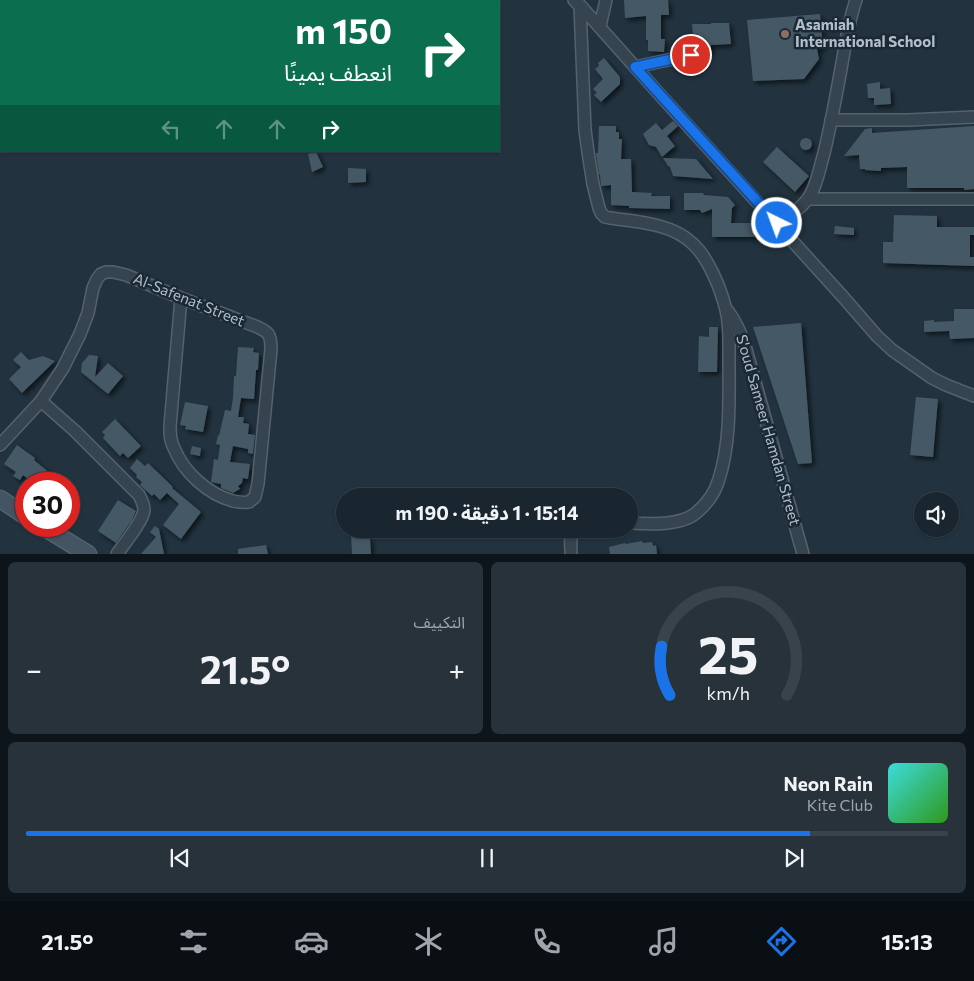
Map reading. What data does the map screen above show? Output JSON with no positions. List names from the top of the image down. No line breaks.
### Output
{"streets":{"street":["Al-Safenat Street","S'oud Sameer Hamdan Street"]},"places":["Asamiah International School"],"page":{"turn":["150 m","انعطف يمينًا"],"limit":"30","trip":"15:14 · 1 دقيقة · 190 m","tile":"التكييف","heat":["−","21.5°","+"],"song":["Neon Rain","Kite Club"],"tabs":["15:13","21.5°"],"gauge":["25","km/h"]}}
